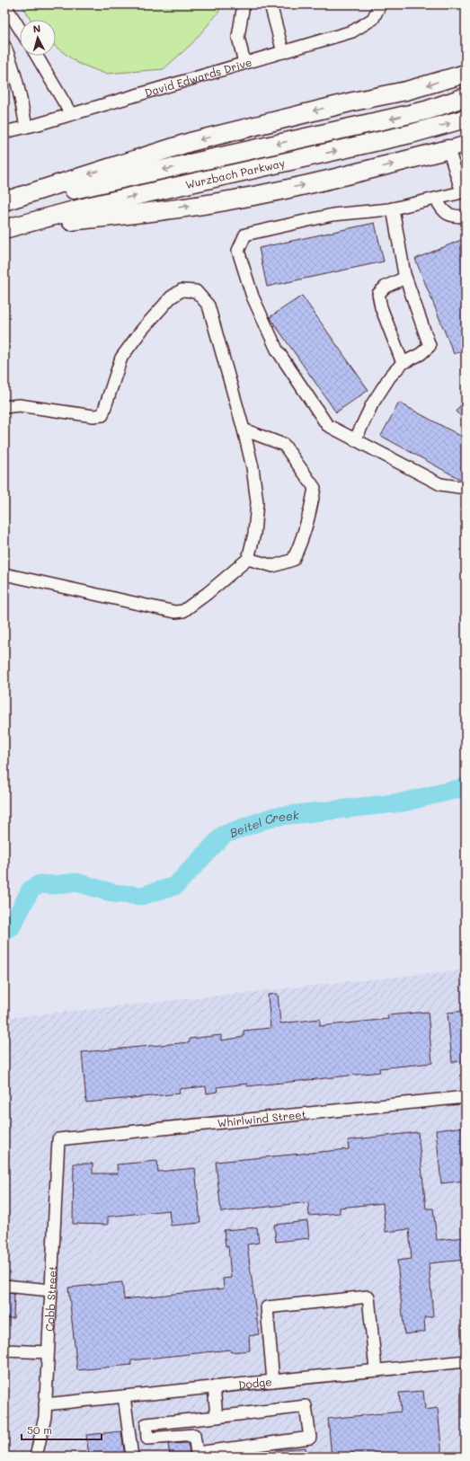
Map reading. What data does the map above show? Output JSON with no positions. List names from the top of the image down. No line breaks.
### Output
{"streets":{"highway":["Wurzbach Parkway"],"street":["David Edwards Drive","Whirlwind Street","Cobb Street","Dodge"]},"crossings":[["Whirlwind Street","Cobb Street"],["Cobb Street","Dodge"]],"water":["Beitel Creek"],"scale_bar":"50 m","north":"top"}
